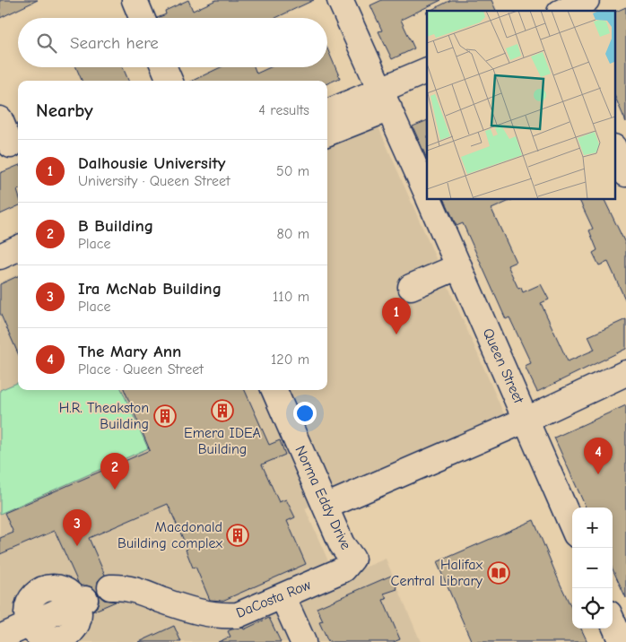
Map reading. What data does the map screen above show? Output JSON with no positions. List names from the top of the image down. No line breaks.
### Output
{"streets":{"street":["Queen Street","Norma Eddy Drive","DaCosta Row"]},"crossings":[["Norma Eddy Drive","DaCosta Row"]],"places":{"building":["Emera IDEA Building","H.R. Theakston Building","Macdonald Building complex"],"library":["Halifax Central Library"]},"page":{"search":"Search here","heading":["Nearby","4 results"],"list":[{"mark":"1","name":"Dalhousie University","note":"University · Queen Street","value":"50 m"},{"mark":"2","name":"B Building","note":"Place","value":"80 m"},{"mark":"3","name":"Ira McNab Building","note":"Place","value":"110 m"},{"mark":"4","name":"The Mary Ann","note":"Place · Queen Street","value":"120 m"}],"pins":["1","4","2","3"],"map_buttons":["+","−"]}}
